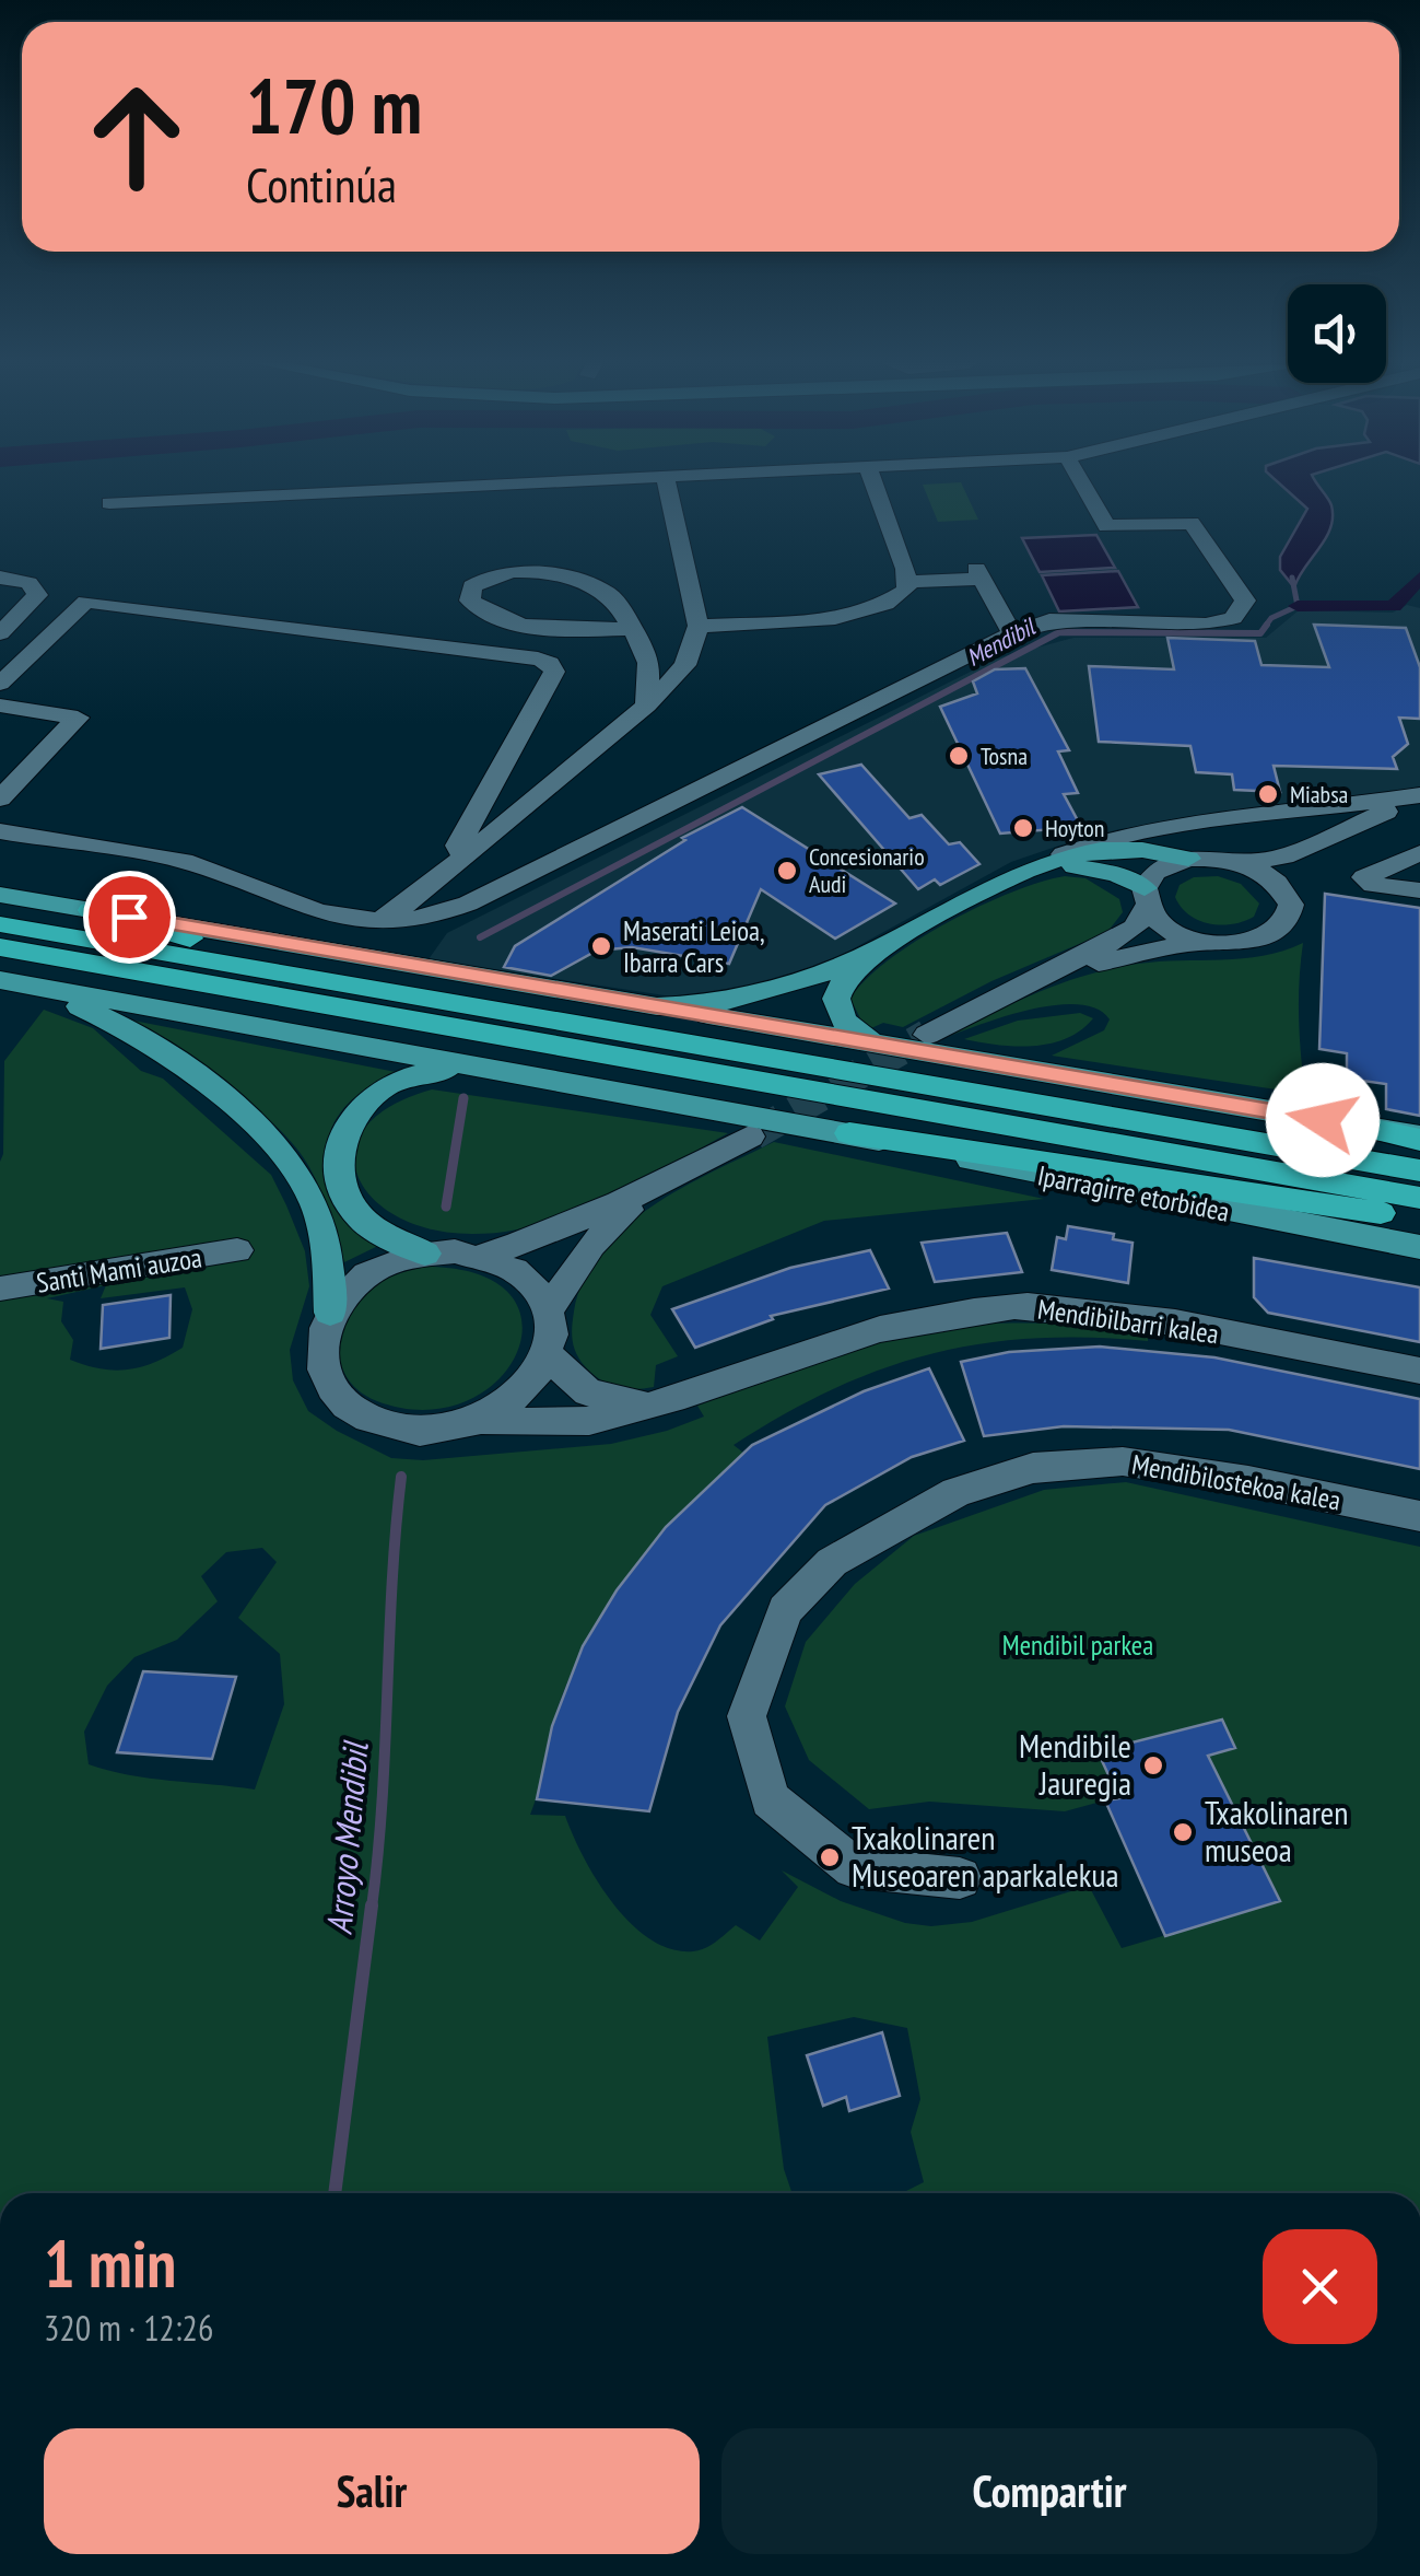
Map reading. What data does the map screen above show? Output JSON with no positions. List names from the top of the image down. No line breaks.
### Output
{"streets":{"main road":["Iparragirre etorbidea"],"street":["Santi Mami auzoa","Mendibilbarri kalea","Mendibilostekoa kalea"]},"water":["Mendibil","Arroyo Mendibil"],"parks":["Mendibil parkea"],"places":["Tosna","Miabsa","Hoyton","Concesionario Audi","Maserati Leioa, Ibarra Cars","Mendibile Jauregia","Txakolinaren museoa","Txakolinaren Museoaren aparkalekua"],"page":{"turn":["170 m","Continúa"],"heading":["1 min","320 m · 12:26"],"buttons":["Salir","Compartir"]}}
